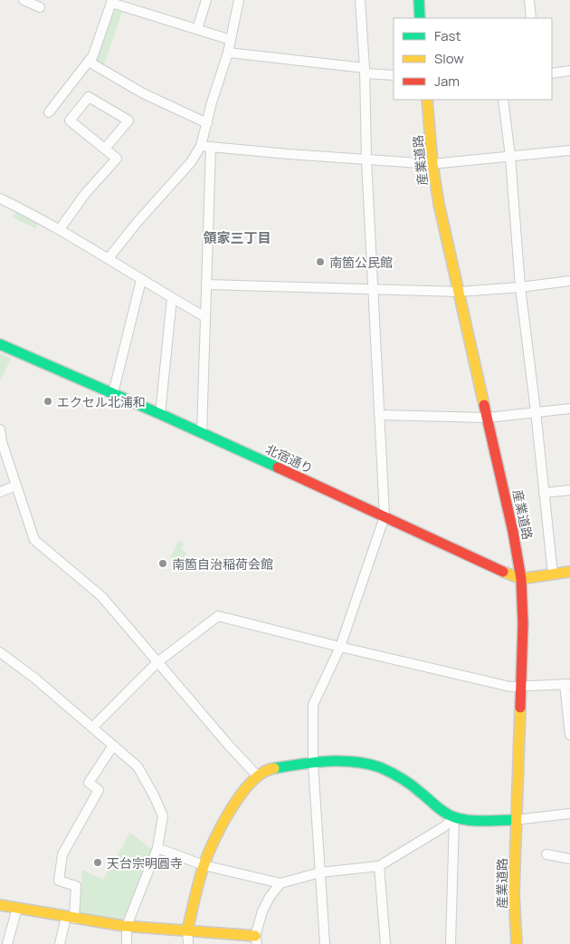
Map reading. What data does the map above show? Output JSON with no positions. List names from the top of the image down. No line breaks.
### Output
{"streets":{"street":["産業道路","北宿通り"]},"crossings":[["産業道路","北宿通り"]],"districts":["領家三丁目"],"places":["南箇公民館","エクセル北浦和","南箇自治稲荷会館","天台宗明圓寺"],"legend":["Fast","Slow","Jam"]}
